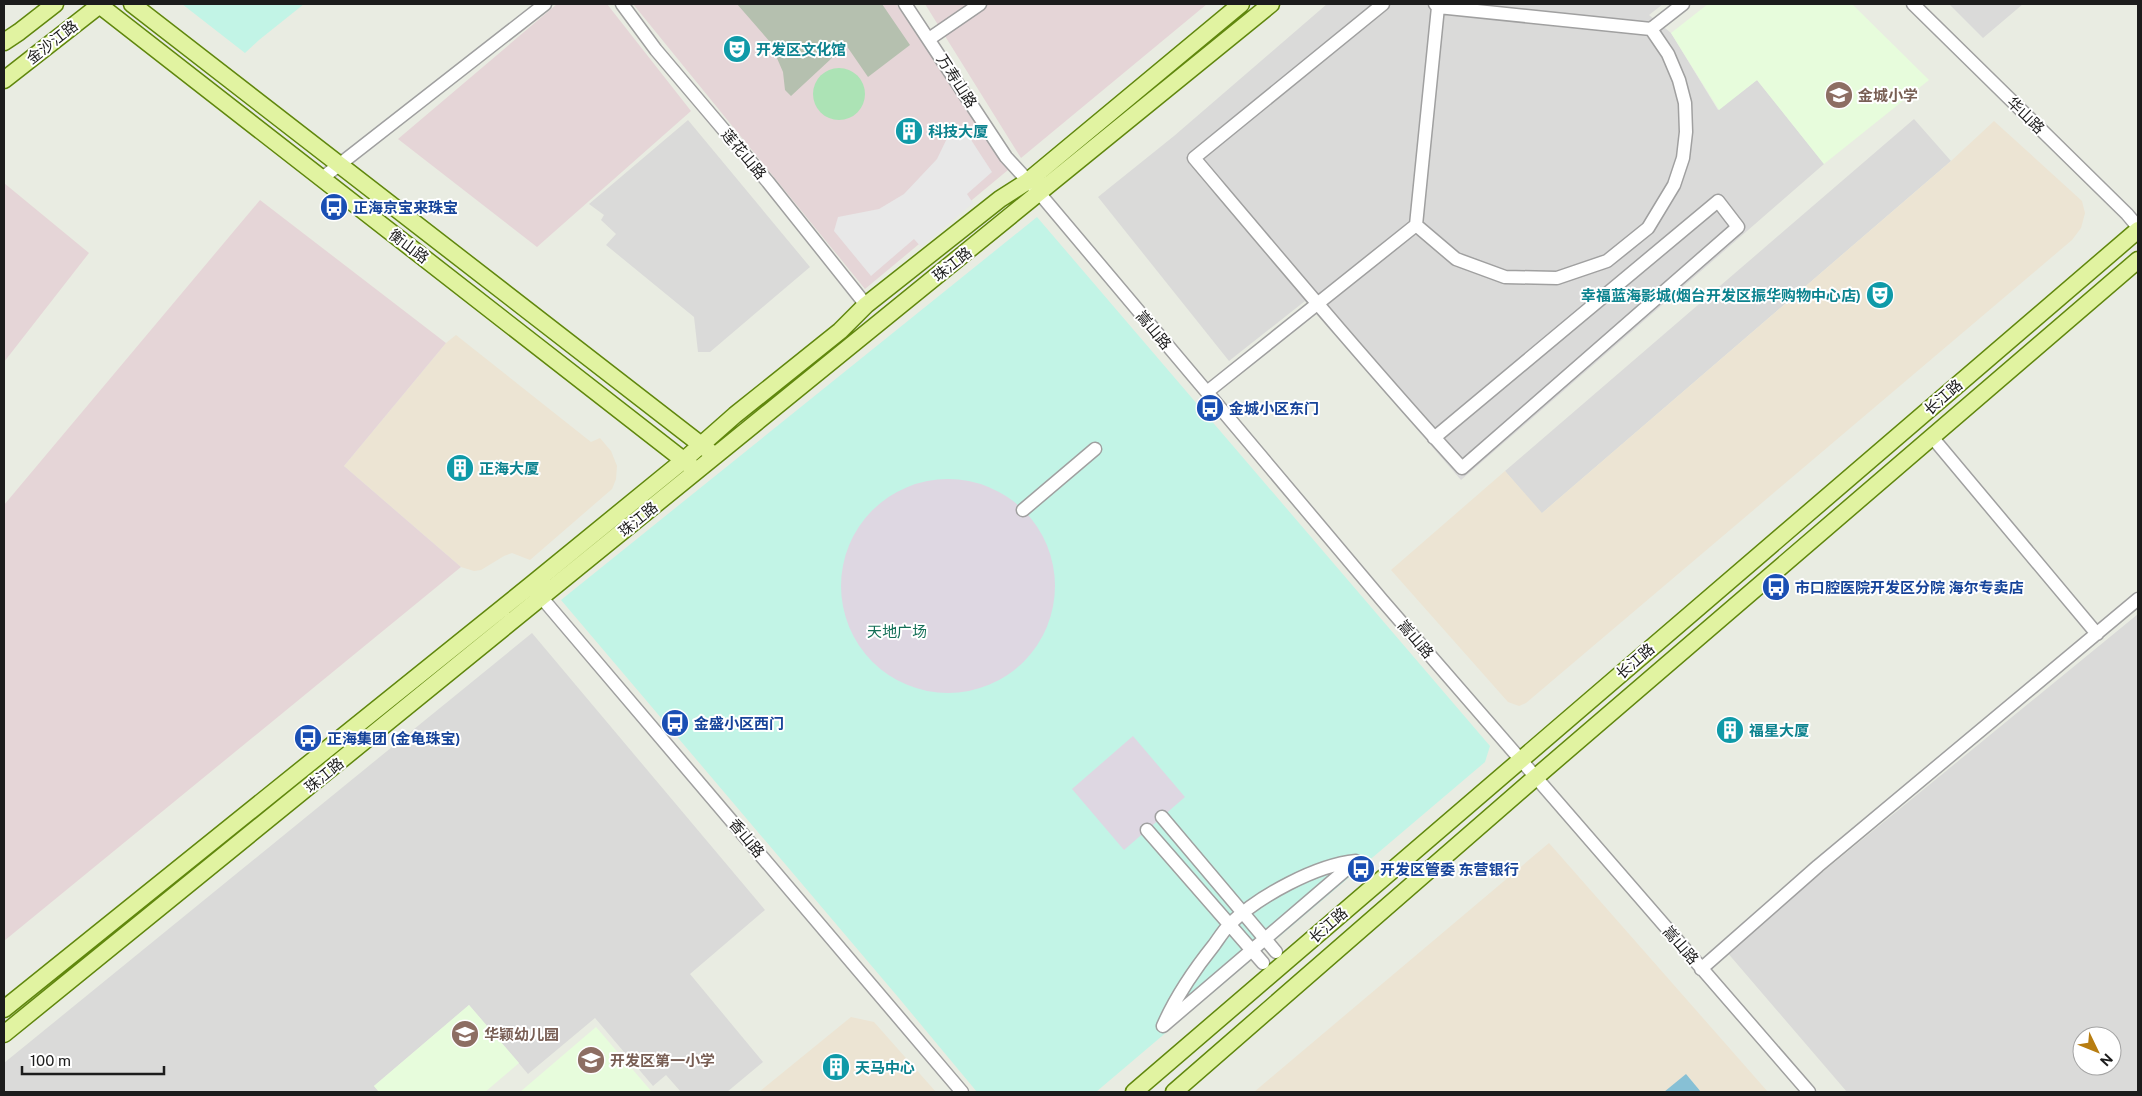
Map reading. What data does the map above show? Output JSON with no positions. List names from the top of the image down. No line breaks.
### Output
{"streets":{"main road":["金沙江路","衡山路","珠江路","长江路"],"street":["万寿山路","华山路","莲花山路","嵩山路","香山路"]},"crossings":[["金沙江路","衡山路"],["万寿山路","嵩山路"],["华山路","长江路"],["衡山路","珠江路"],["珠江路","嵩山路"],["珠江路","香山路"],["嵩山路","长江路"]],"parks":["天地广场"],"places":{"theatre":["开发区文化馆","幸福蓝海影城(烟台开发区振华购物中心店)"],"school or university":["金城小学","华颖幼儿园","开发区第一小学"],"building":["科技大厦","正海大厦","福星大厦","天马中心"],"bus stop":["正海京宝来珠宝","金城小区东门","市口腔医院开发区分院 海尔专卖店","金盛小区西门","正海集团 (金龟珠宝)","开发区管委 东营银行"]},"scale_bar":"100 m","north":"bottom right"}
